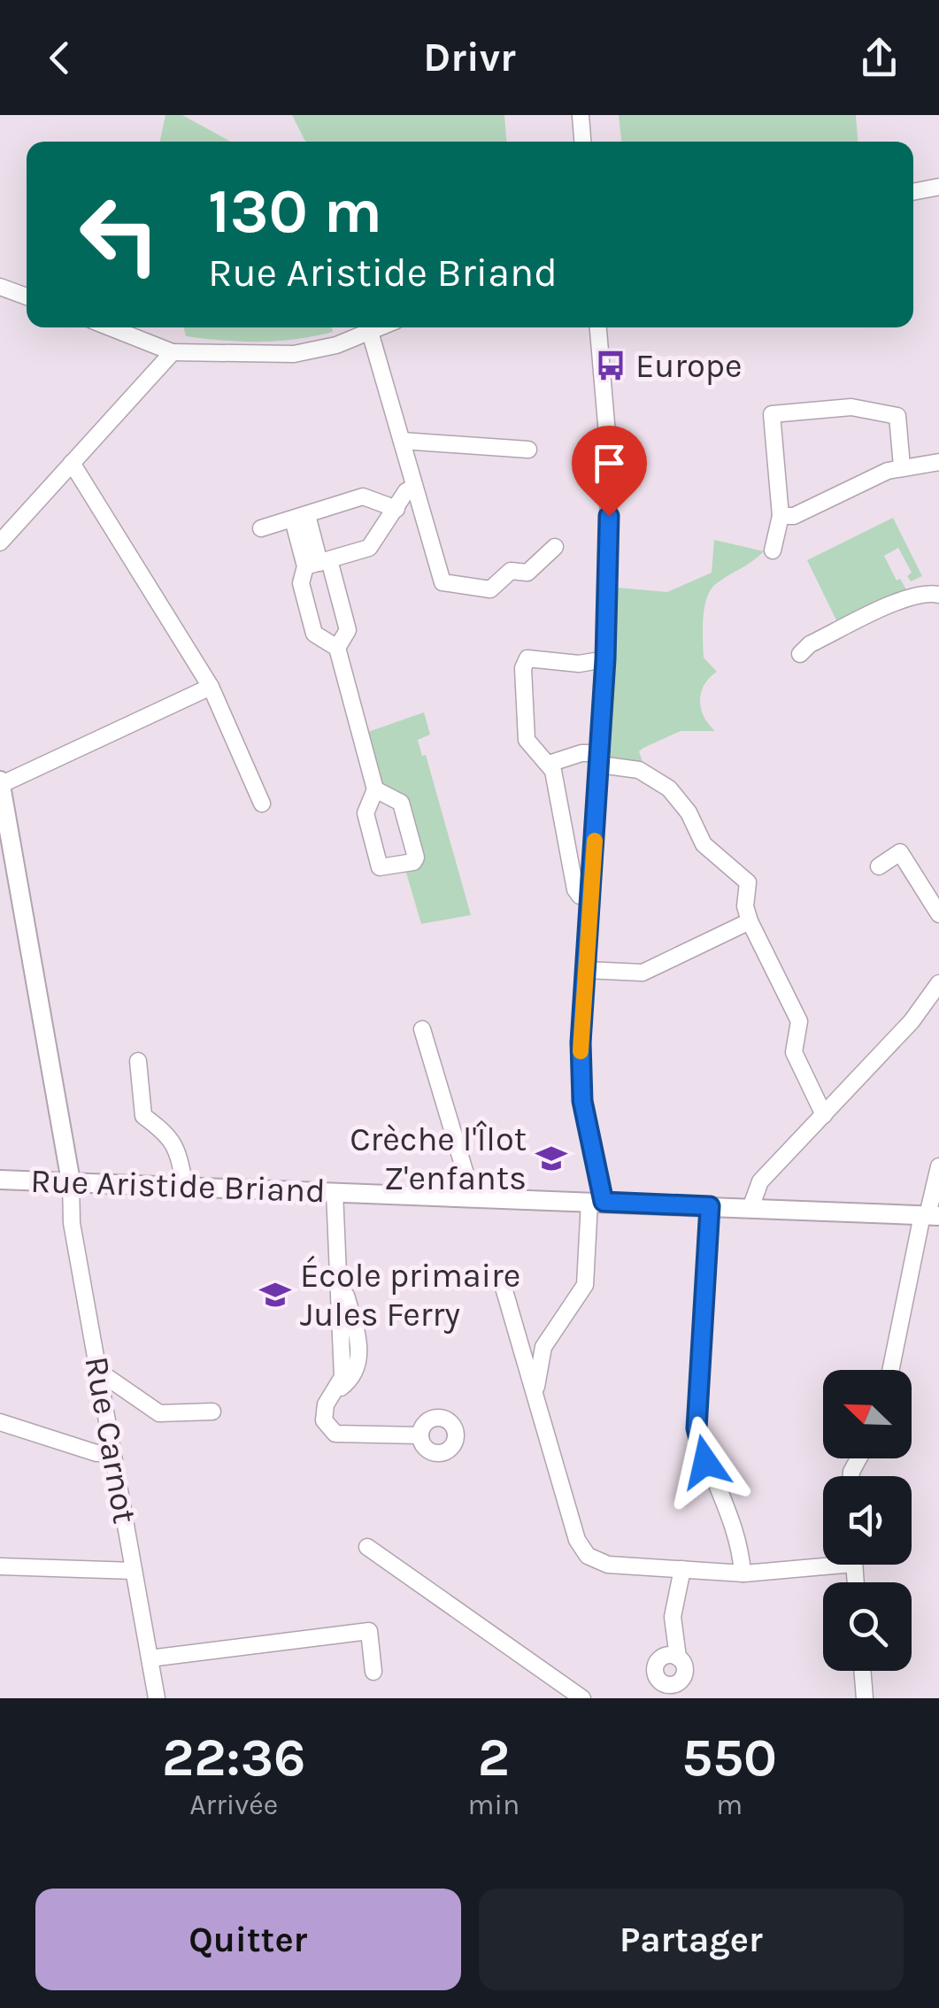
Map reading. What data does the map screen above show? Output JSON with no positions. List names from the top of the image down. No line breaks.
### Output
{"streets":{"main road":["Rue Aristide Briand"],"street":["Rue Carnot"]},"crossings":[["Rue Aristide Briand","Rue Carnot"]],"places":{"bus stop":["Europe"],"school or university":["Crèche l'Îlot Z'enfants","École primaire Jules Ferry"]},"north":"top left","page":{"header":"Drivr","turn":["130 m","Rue Aristide Briand"],"eta":["22:36","Arrivée","2","min","550","m"],"buttons":["Quitter","Partager"]}}
